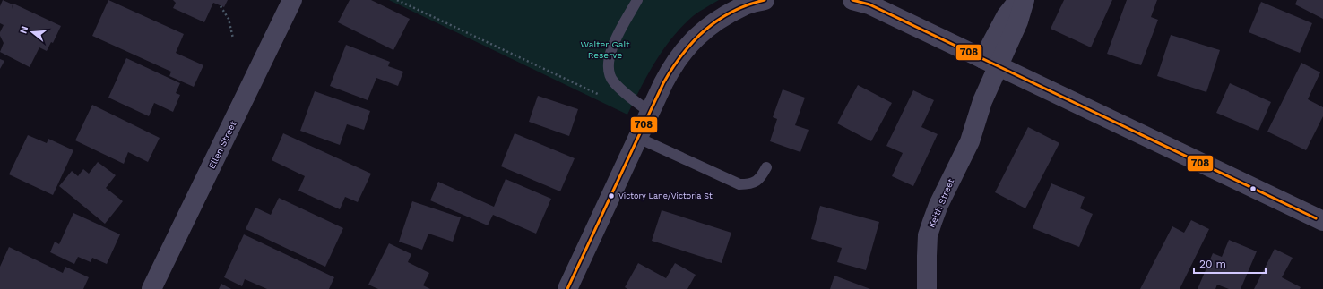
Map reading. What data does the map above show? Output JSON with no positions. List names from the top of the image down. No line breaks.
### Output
{"streets":{"street":["Ellen Street","Keith Street"]},"parks":["Walter Galt Reserve"],"places":["Victory Lane/Victoria St"],"lines":["transit line 708"],"scale_bar":"20 m","north":"left"}
